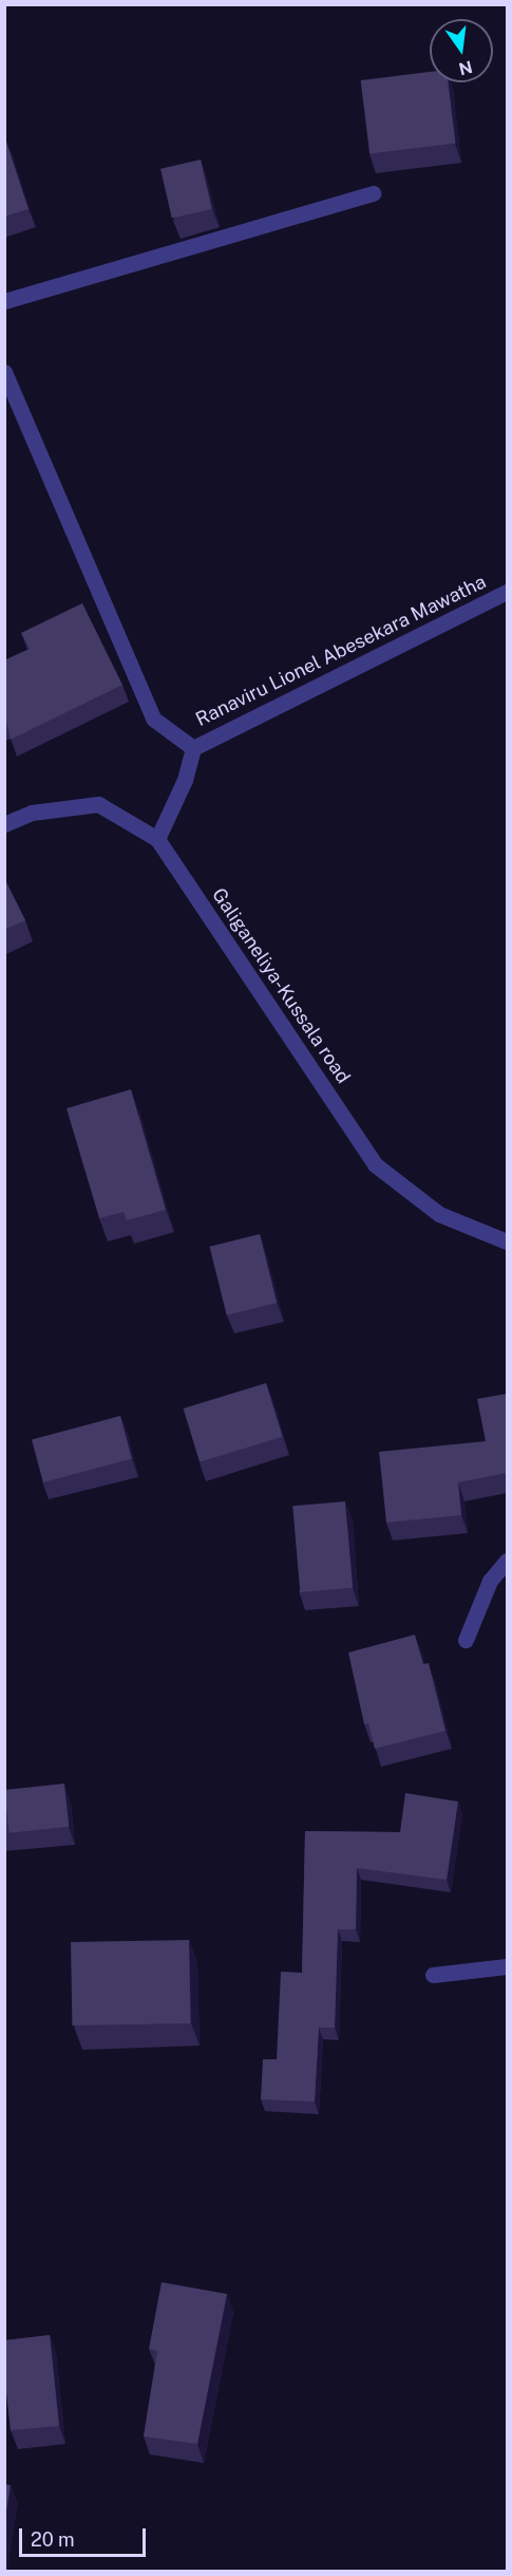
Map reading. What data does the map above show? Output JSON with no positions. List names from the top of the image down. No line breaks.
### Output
{"streets":{"street":["Ranaviru Lionel Abesekara Mawatha","Galiganeliya-Kussala road"]},"scale_bar":"20 m","north":"bottom"}
